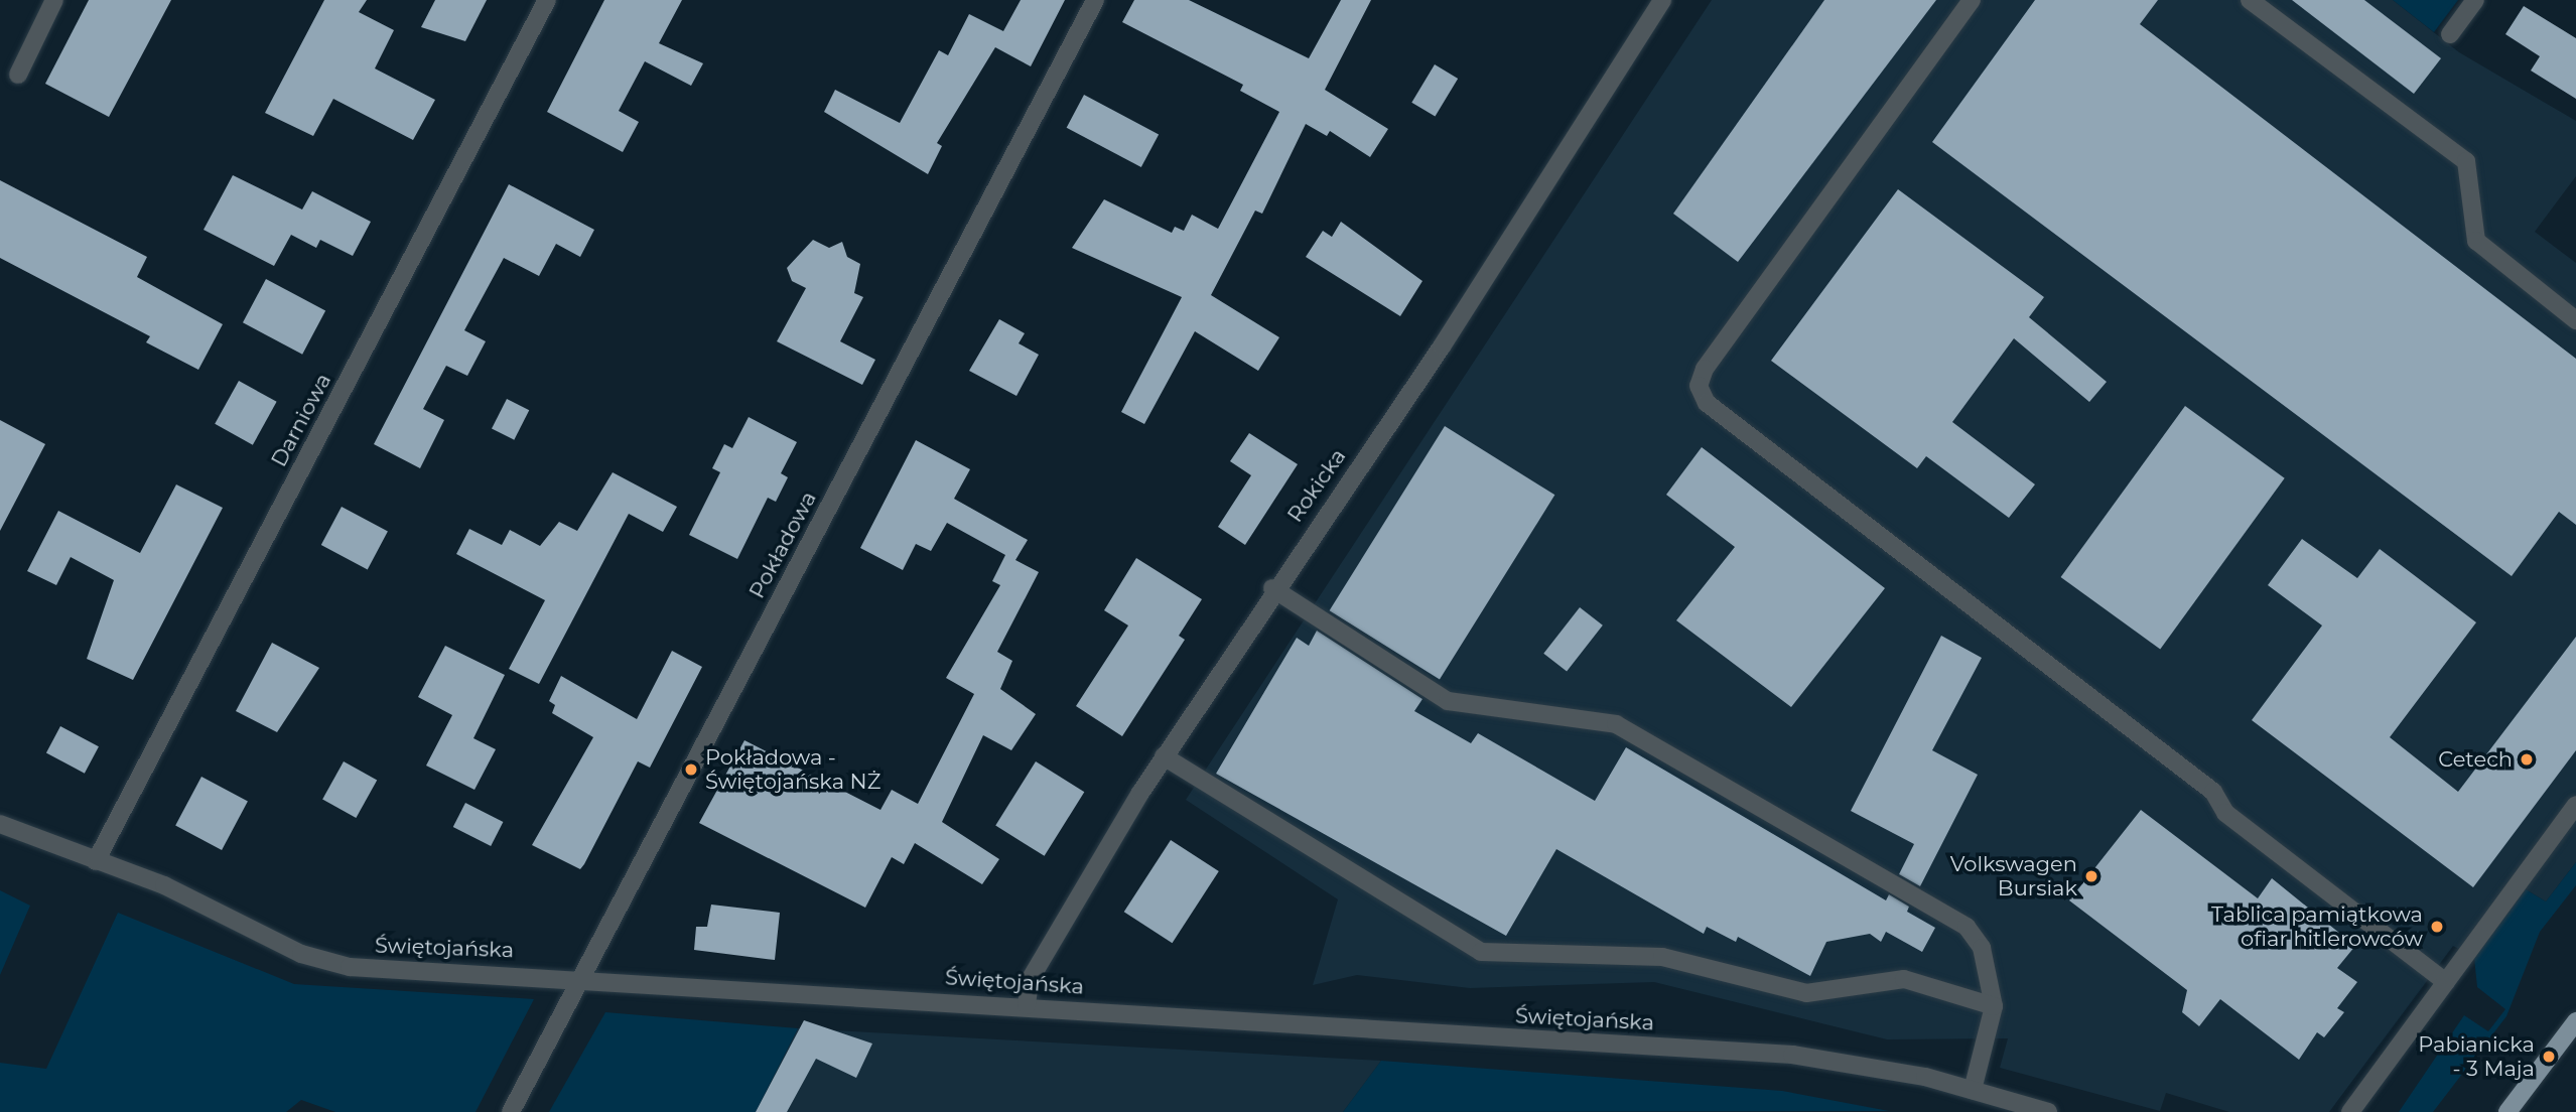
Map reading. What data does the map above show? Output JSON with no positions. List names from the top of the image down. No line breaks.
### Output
{"streets":{"street":["Darniowa","Rokicka","Pokładowa","Świętojańska"]},"crossings":[["Darniowa","Świętojańska"],["Rokicka","Świętojańska"],["Pokładowa","Świętojańska"]],"places":["Cetech","Pokładowa - Świętojańska NŻ","Volkswagen Bursiak","Tablica pamiątkowa ofiar hitlerowców","Pabianicka - 3 Maja"]}
